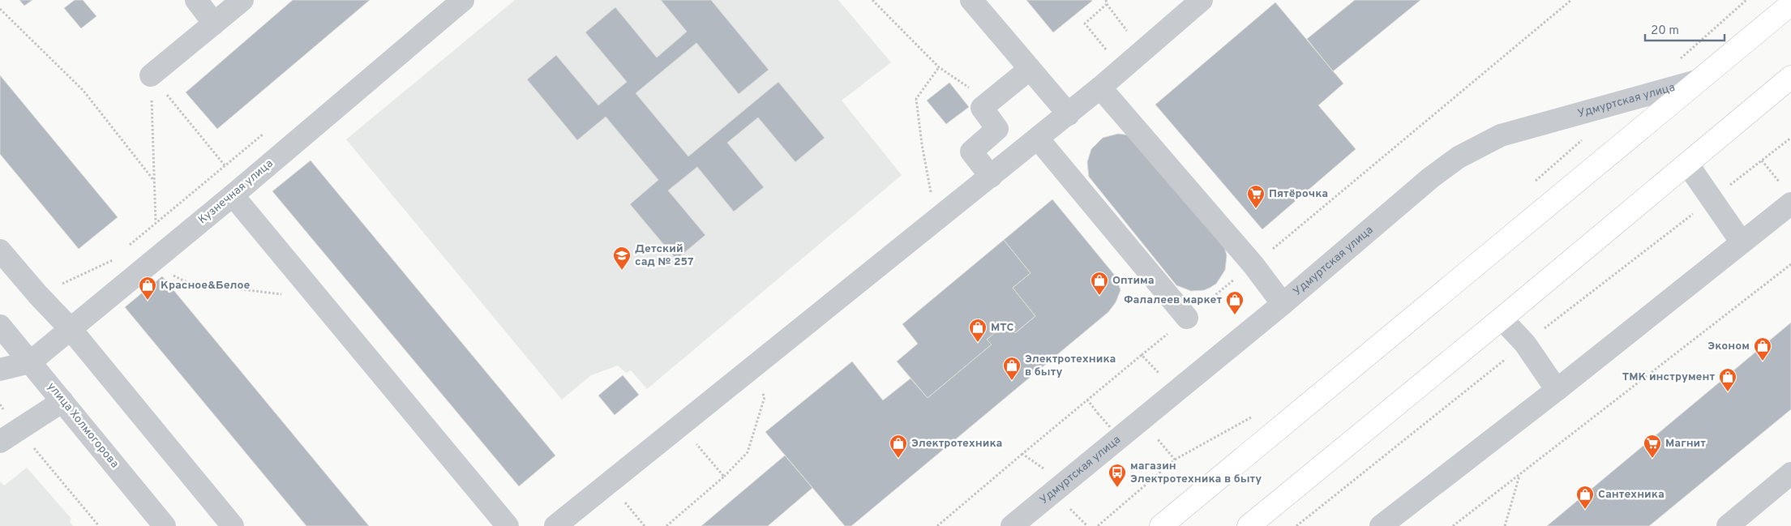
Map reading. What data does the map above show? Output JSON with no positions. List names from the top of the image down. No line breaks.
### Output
{"streets":{"main road":["Удмуртская улица"],"street":["Кузнечная улица","улица Холмогорова"]},"crossings":[["Кузнечная улица","улица Холмогорова"]],"places":{"supermarket":["Пятёрочка","Магнит"],"school or university":["Детский сад № 257"],"shop":["Оптима","Красное&Белое","Фалалеев маркет","МТС","Эконом","Электротехника в быту","ТМК инструмент","Электротехника","Сантехника"],"bus stop":["магазин Электротехника в быту"]},"scale_bar":"20 m"}
